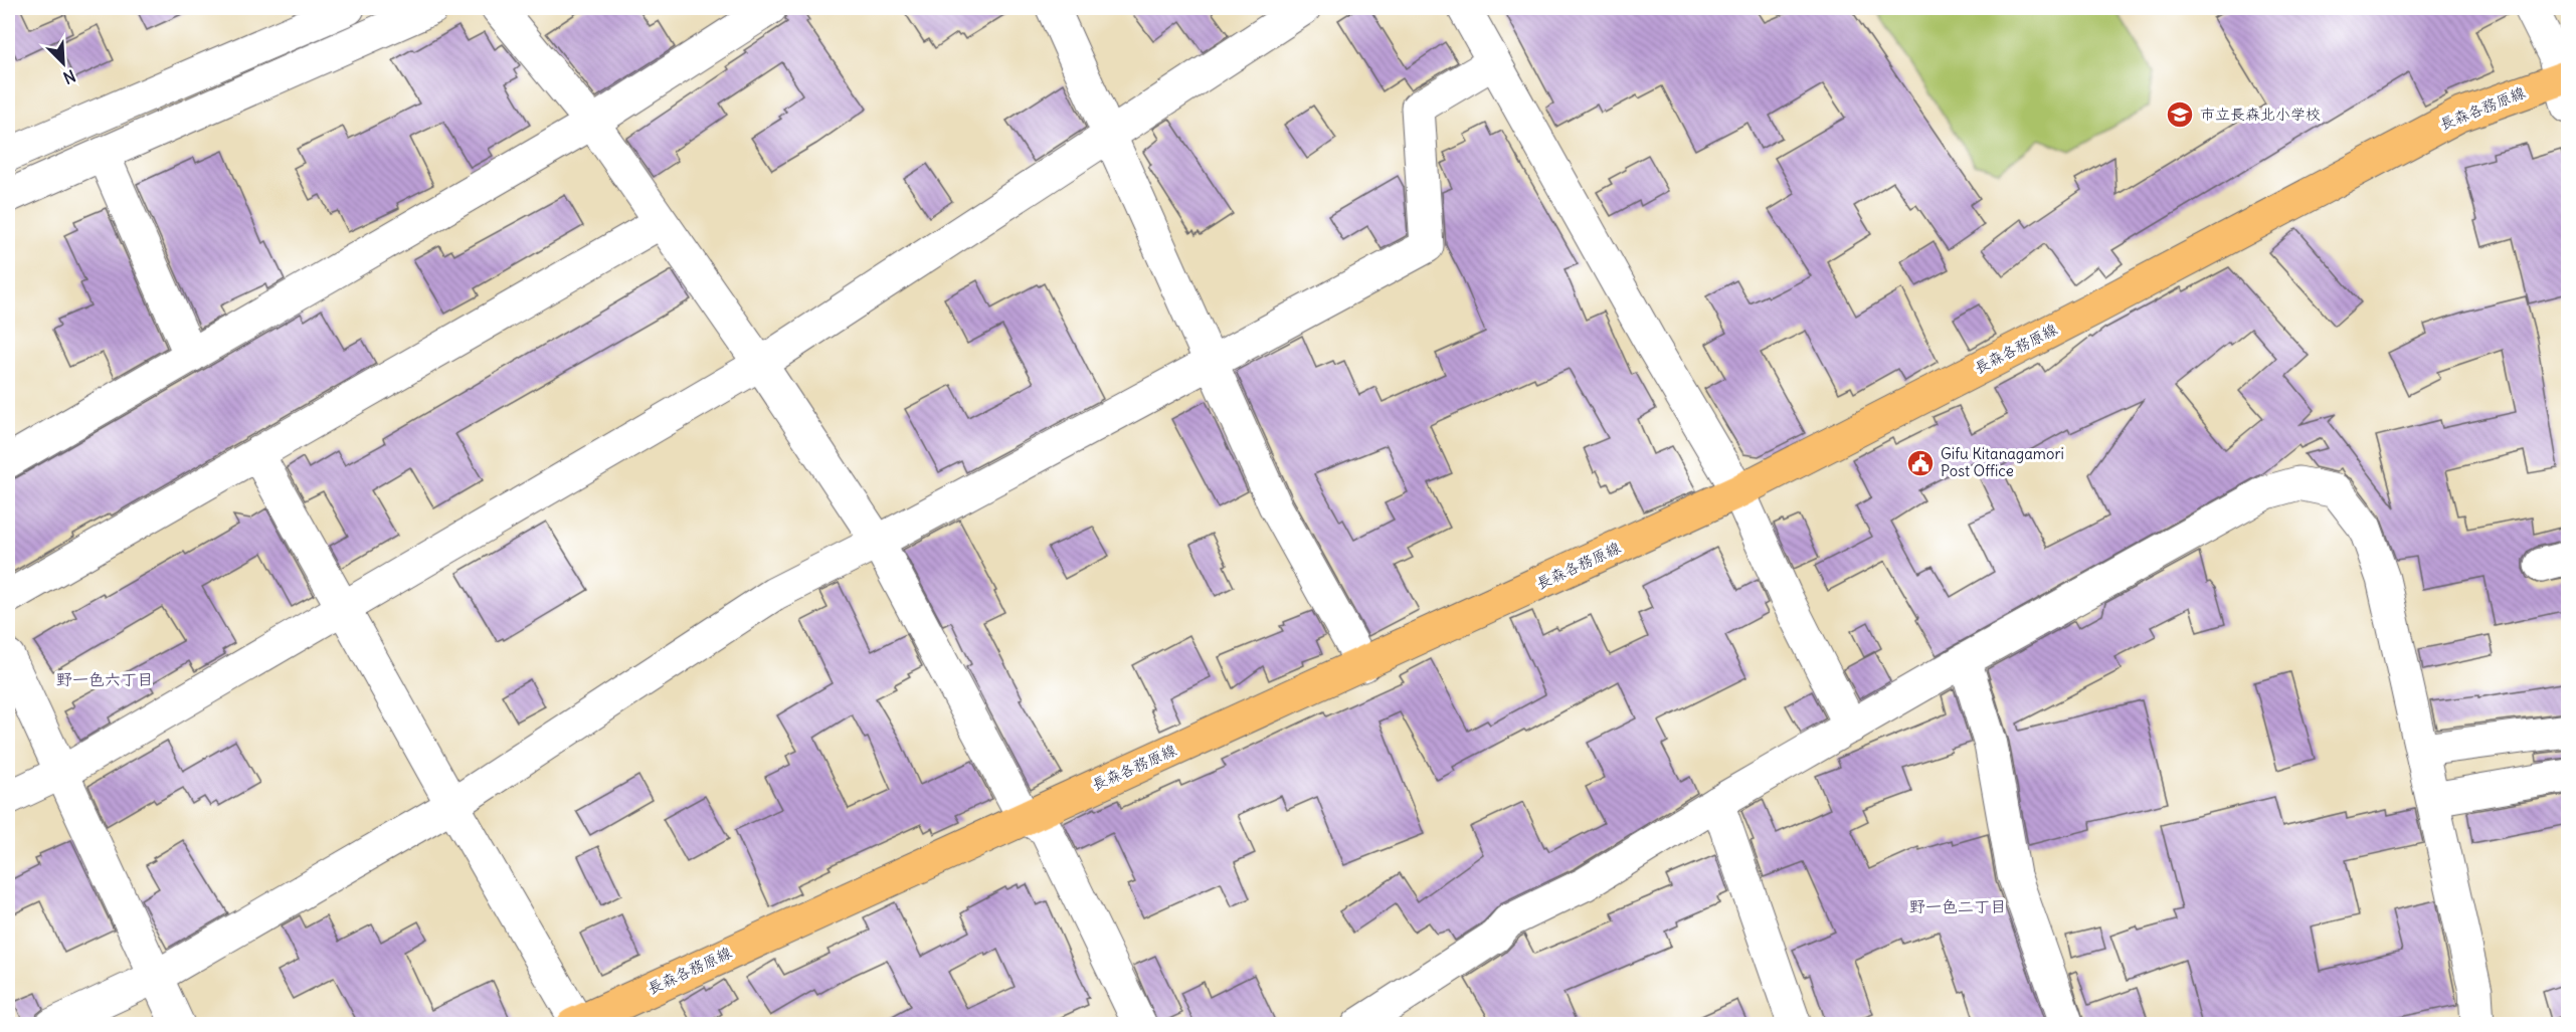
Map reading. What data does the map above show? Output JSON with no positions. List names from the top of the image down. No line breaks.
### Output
{"streets":{"main road":["長森各務原線"]},"districts":["野一色六丁目","野一色二丁目"],"places":{"school or university":["市立長森北小学校"],"public building":["Gifu Kitanagamori Post Office"]},"north":"bottom right"}
